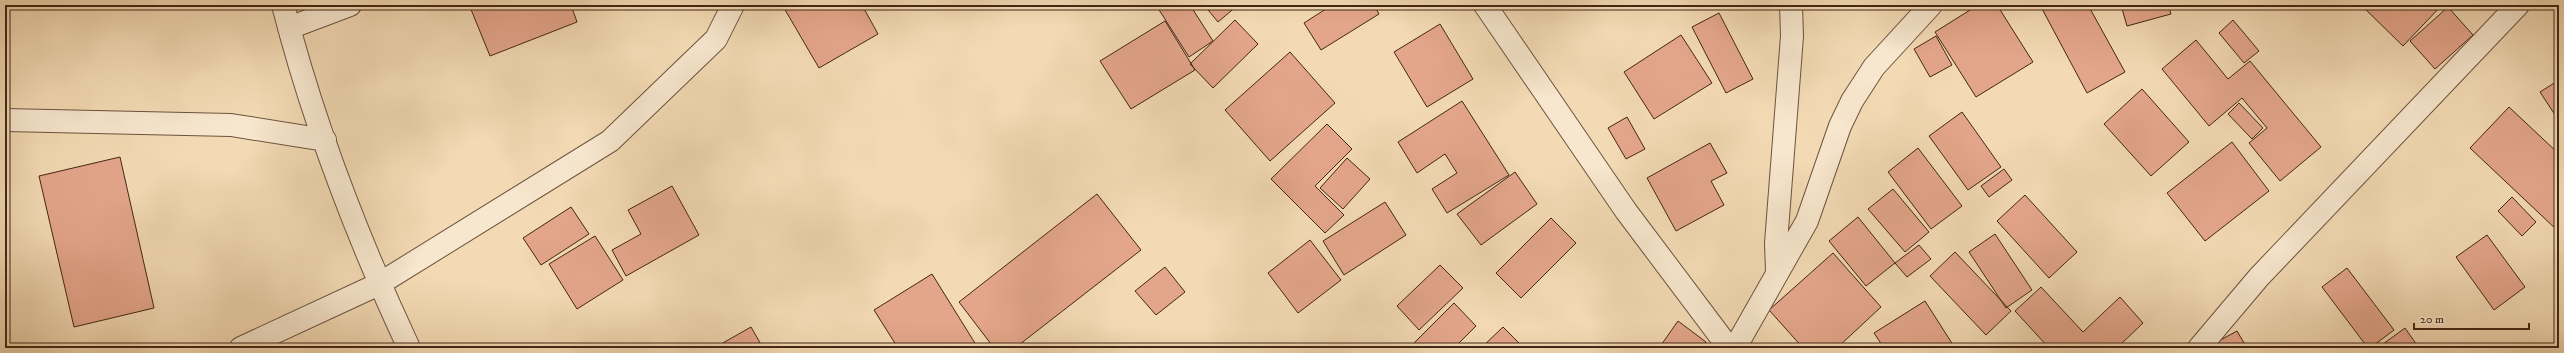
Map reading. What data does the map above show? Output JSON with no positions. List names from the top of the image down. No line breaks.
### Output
{"scale_bar":"20 m"}
